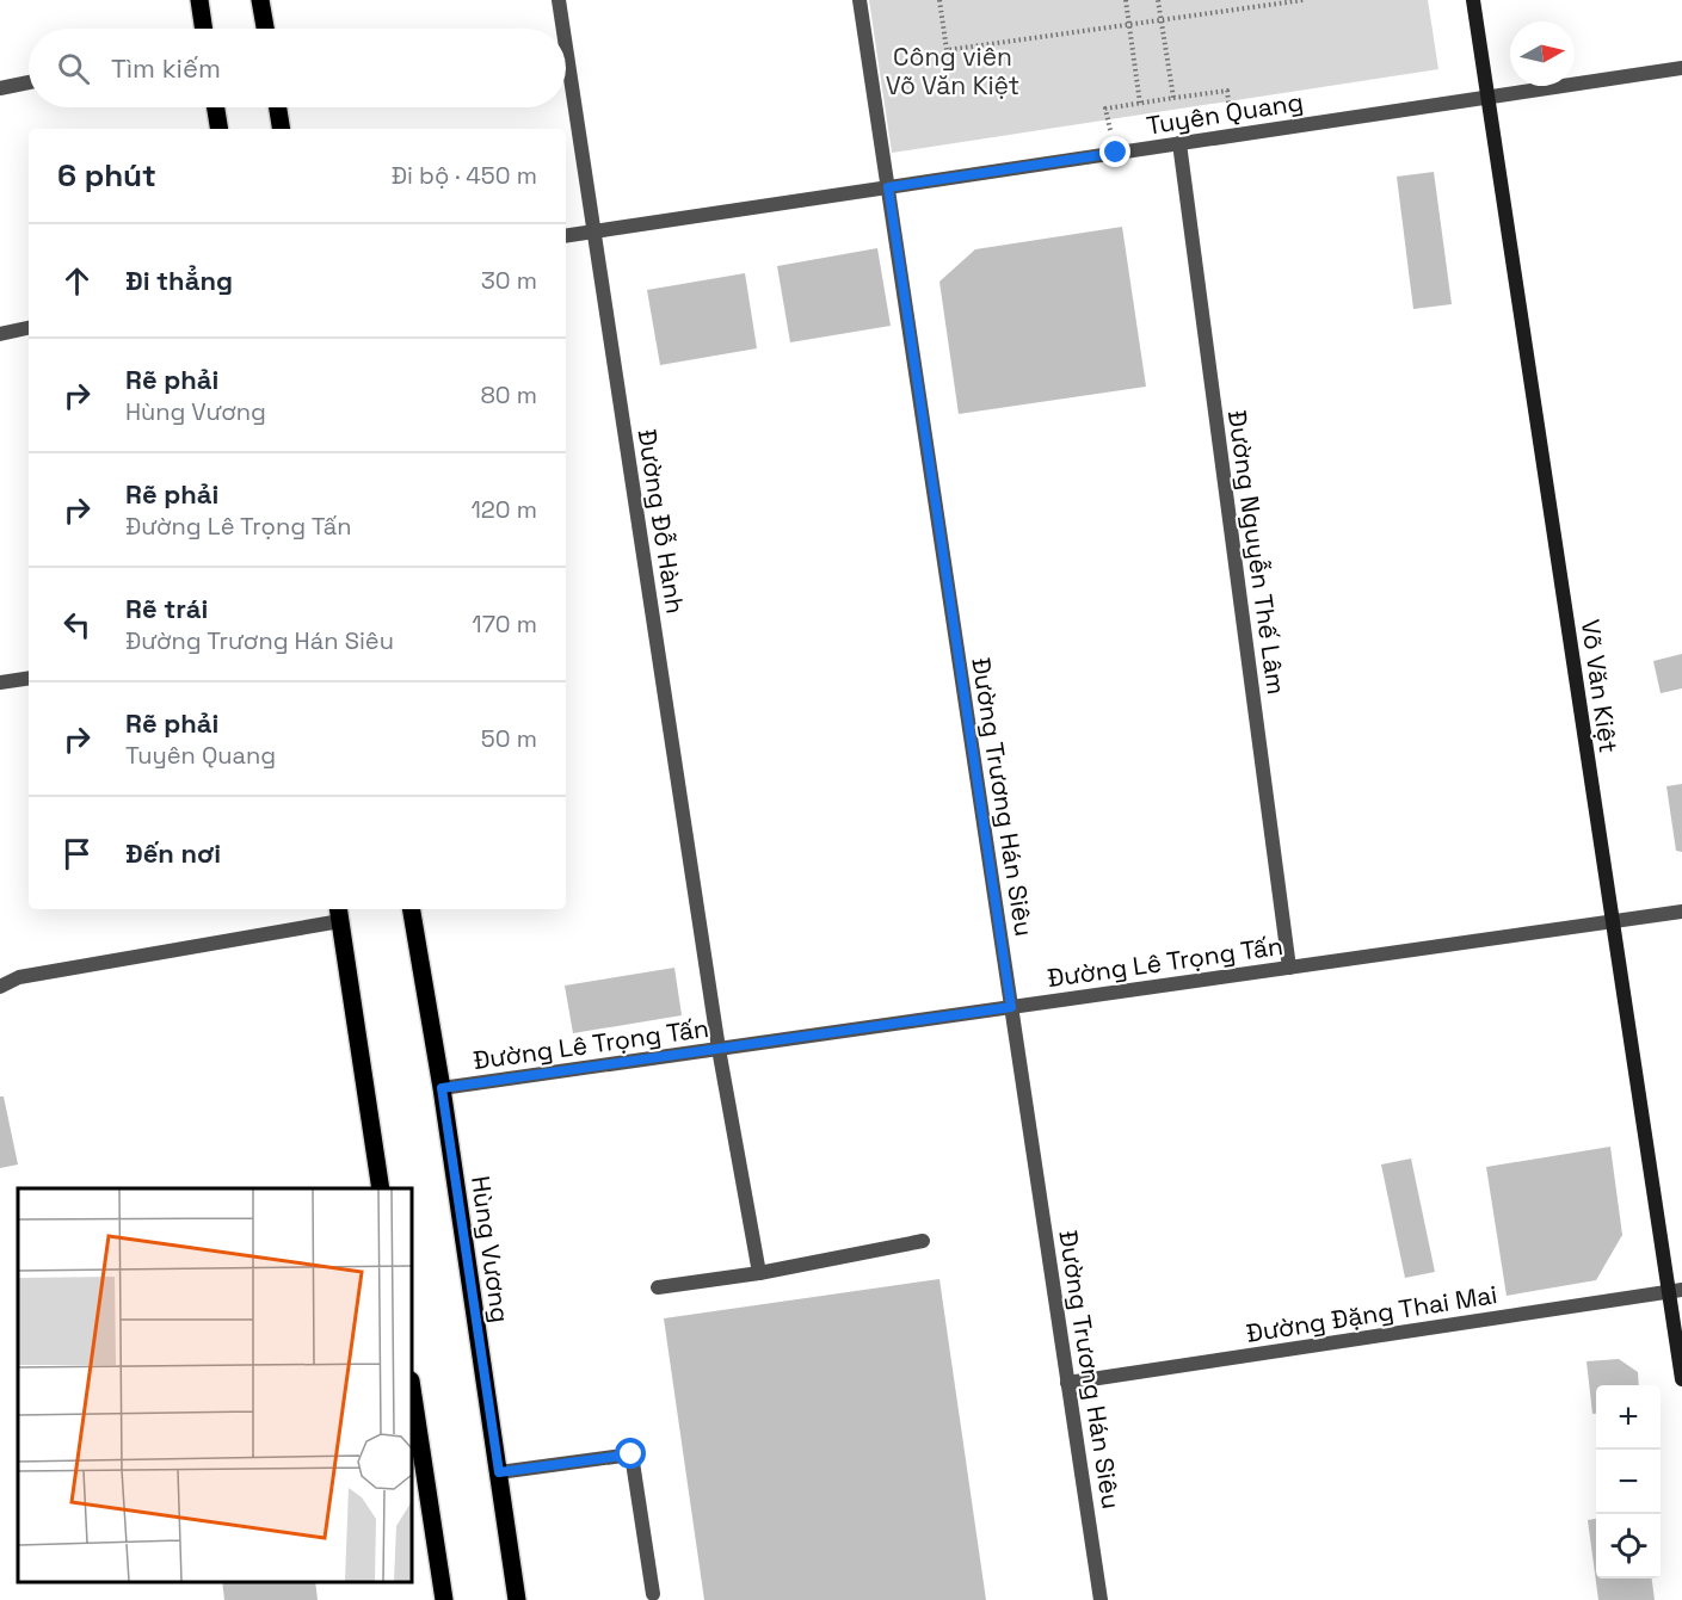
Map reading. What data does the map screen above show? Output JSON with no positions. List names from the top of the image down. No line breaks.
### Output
{"streets":{"main road":["Hùng Vương"],"street":["Tuyên Quang","Đường Đỗ Hành","Đường Nguyễn Thế Lâm","Võ Văn Kiệt","Đường Trương Hán Siêu","Đường Lê Trọng Tấn","Đường Đặng Thai Mai"]},"crossings":[["Tuyên Quang","Đường Đỗ Hành"],["Tuyên Quang","Đường Nguyễn Thế Lâm"],["Tuyên Quang","Võ Văn Kiệt"],["Tuyên Quang","Đường Trương Hán Siêu"],["Đường Đỗ Hành","Đường Lê Trọng Tấn"],["Đường Nguyễn Thế Lâm","Đường Lê Trọng Tấn"],["Võ Văn Kiệt","Đường Lê Trọng Tấn"],["Võ Văn Kiệt","Đường Đặng Thai Mai"],["Đường Trương Hán Siêu","Đường Lê Trọng Tấn"],["Đường Trương Hán Siêu","Đường Đặng Thai Mai"],["Đường Lê Trọng Tấn","Hùng Vương"]],"parks":["Công viên Võ Văn Kiệt"],"north":"right","page":{"search":"Tìm kiếm","heading":["6 phút","Đi bộ · 450 m"],"list":[["Đi thẳng","30 m"],["Rẽ phải","Hùng Vương","80 m"],["Rẽ phải","Đường Lê Trọng Tấn","120 m"],["Rẽ trái","Đường Trương Hán Siêu","170 m"],["Rẽ phải","Tuyên Quang","50 m"],"Đến nơi"],"map_buttons":["+","−"]}}
